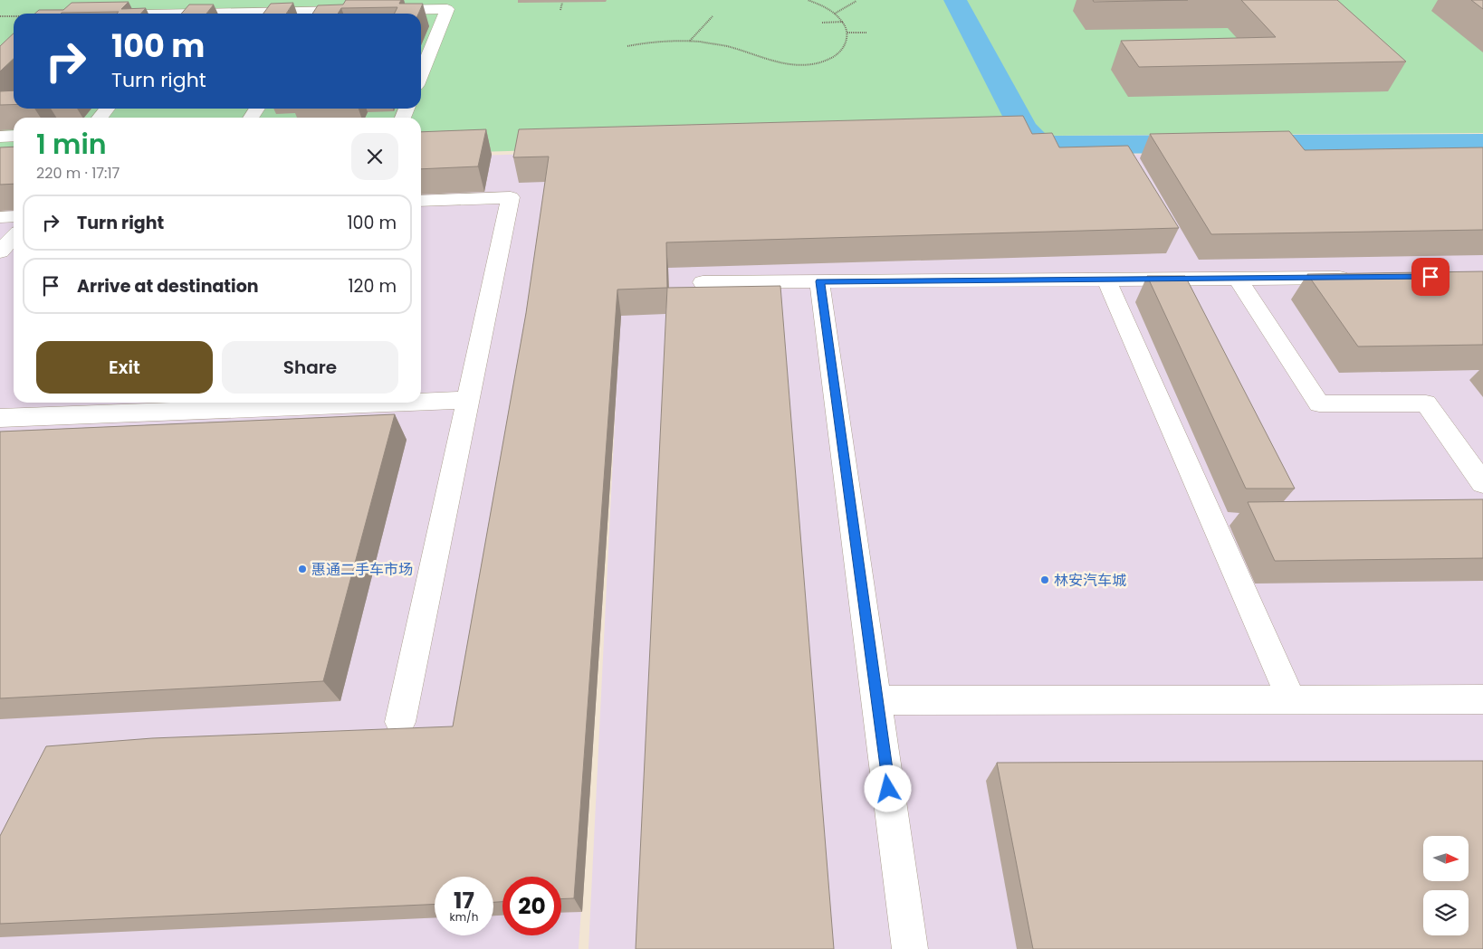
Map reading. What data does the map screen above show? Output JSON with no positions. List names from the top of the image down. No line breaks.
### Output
{"places":["惠通二手车市场","林安汽车城"],"north":"right","page":{"turn":["100 m","Turn right"],"heading":["1 min","220 m · 17:17"],"list":[{"name":"Turn right","value":"100 m"},{"name":"Arrive at destination","value":"120 m"}],"buttons":["Exit","Share"],"speed":"17 km/h","limit":"20"}}
